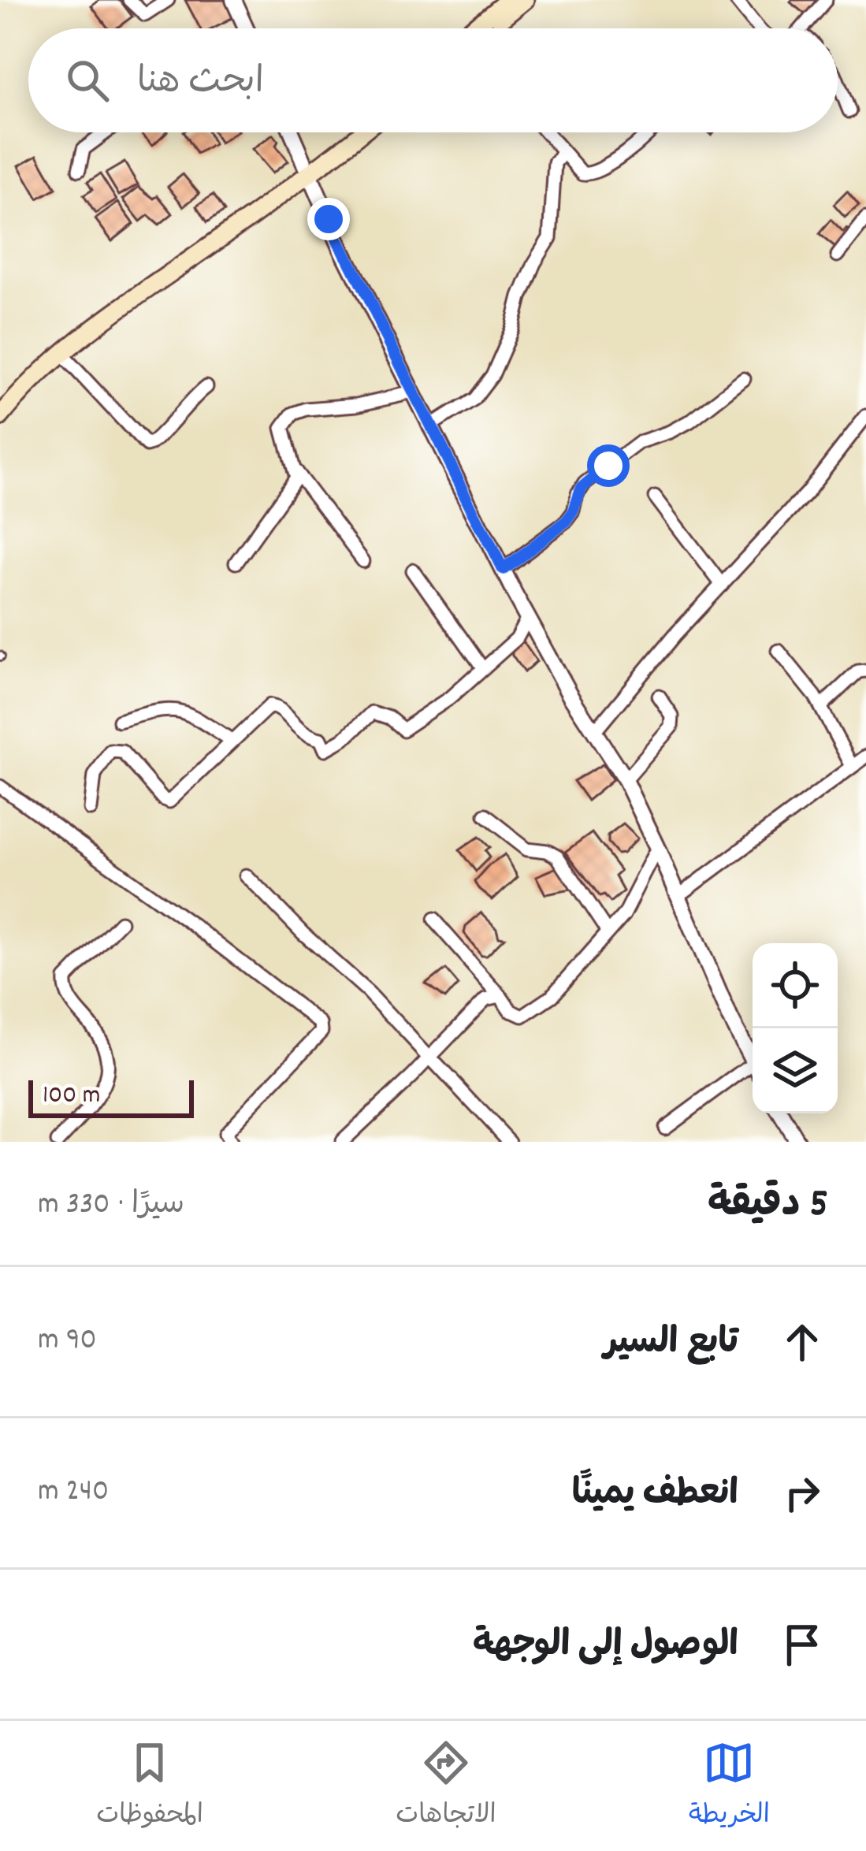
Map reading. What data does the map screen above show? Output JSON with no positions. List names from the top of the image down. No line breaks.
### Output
{"scale_bar":"100 m","page":{"search":"ابحث هنا","scale":"100 m","heading":["5 دقيقة","سيرًا · 330 m"],"list":[["تابع السير","90 m"],["انعطف يمينًا","240 m"],"الوصول إلى الوجهة"],"nav":["الخريطة","الاتجاهات","المحفوظات"]}}
